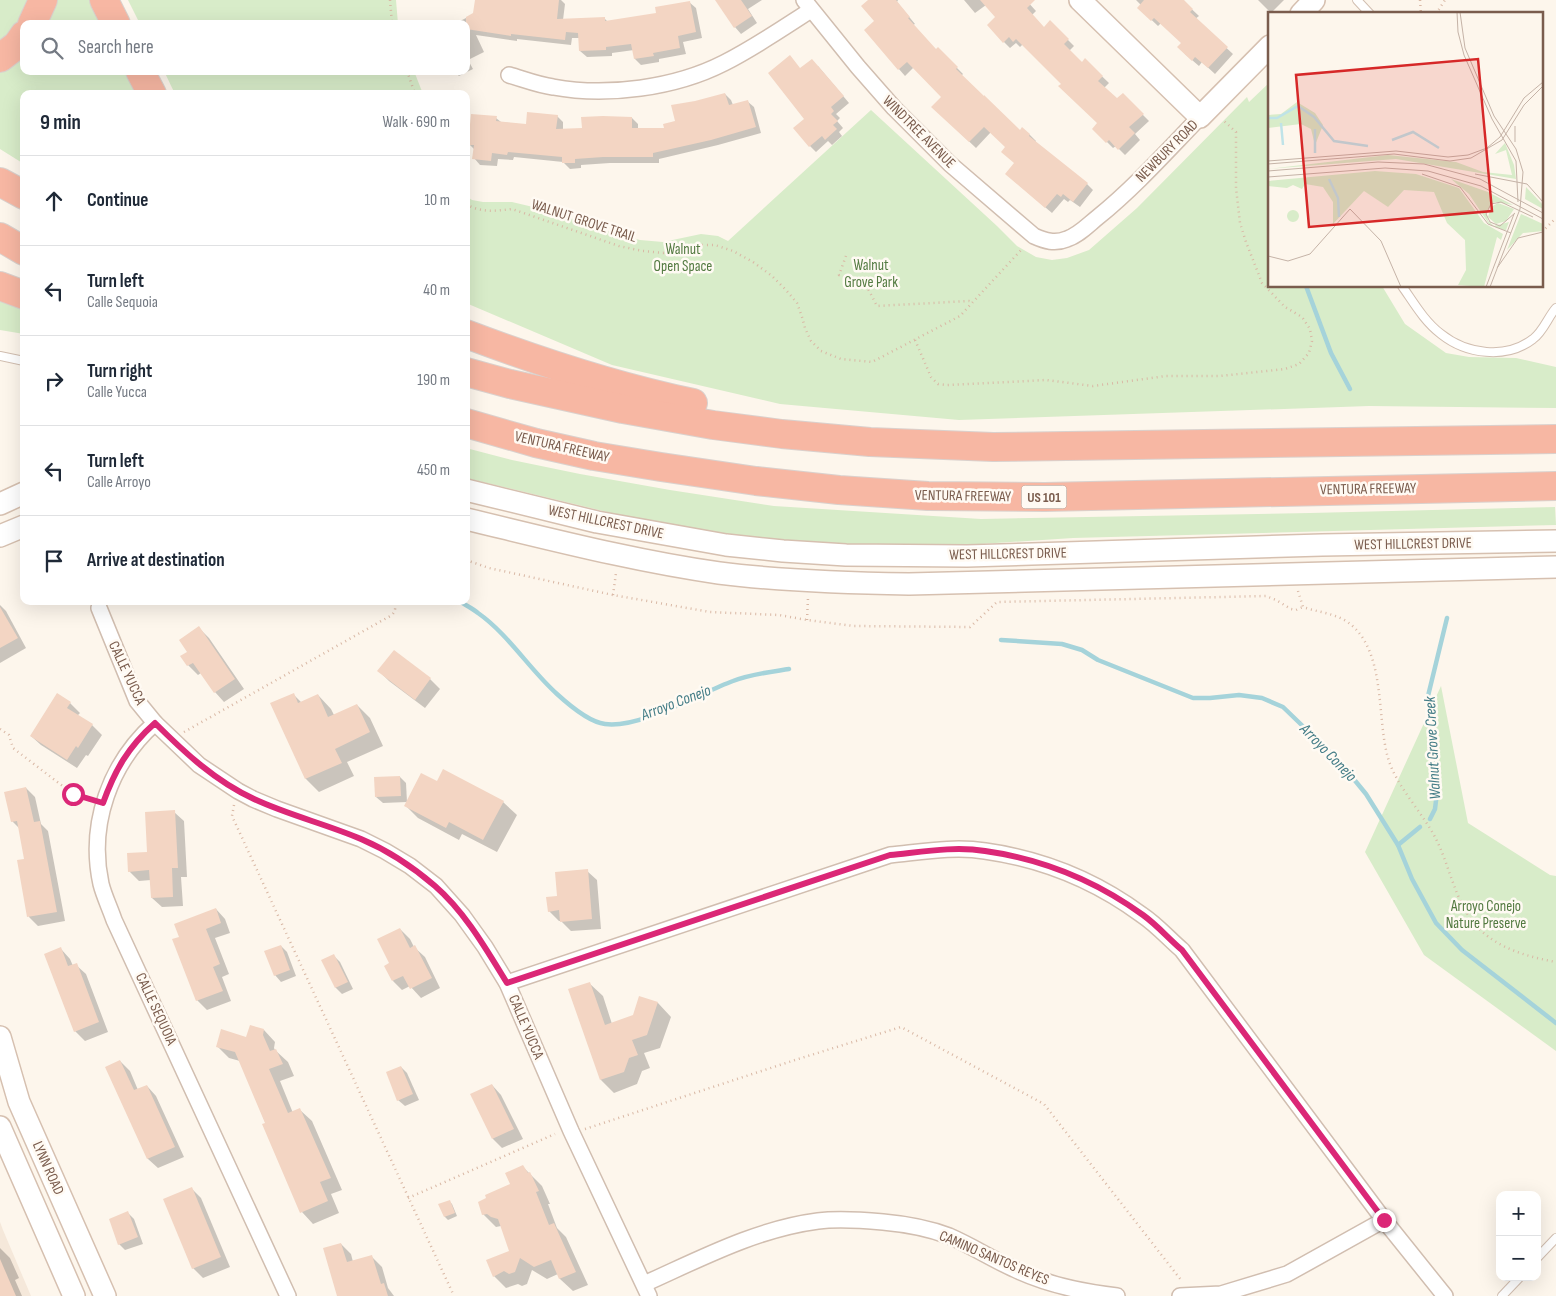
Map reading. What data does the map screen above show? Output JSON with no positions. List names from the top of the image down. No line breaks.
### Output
{"streets":{"highway":["VENTURA FREEWAY","US 101"],"main road":["NEWBURY ROAD","WEST HILLCREST DRIVE","LYNN ROAD"],"street":["WINDTREE AVENUE","CALLE YUCCA","CALLE SEQUOIA","CAMINO SANTOS REYES"],"path":["WALNUT GROVE TRAIL"]},"crossings":[["WINDTREE AVENUE","NEWBURY ROAD"],["CALLE YUCCA","CALLE SEQUOIA"],["CALLE YUCCA","CAMINO SANTOS REYES"]],"water":["Arroyo Conejo","Walnut Grove Creek"],"parks":["Walnut Open Space","Walnut Grove Park","Arroyo Conejo Nature Preserve"],"page":{"search":"Search here","heading":["9 min","Walk · 690 m"],"list":[["Continue","10 m"],["Turn left","Calle Sequoia","40 m"],["Turn right","Calle Yucca","190 m"],["Turn left","Calle Arroyo","450 m"],"Arrive at destination"],"map_buttons":["+","−"]}}
